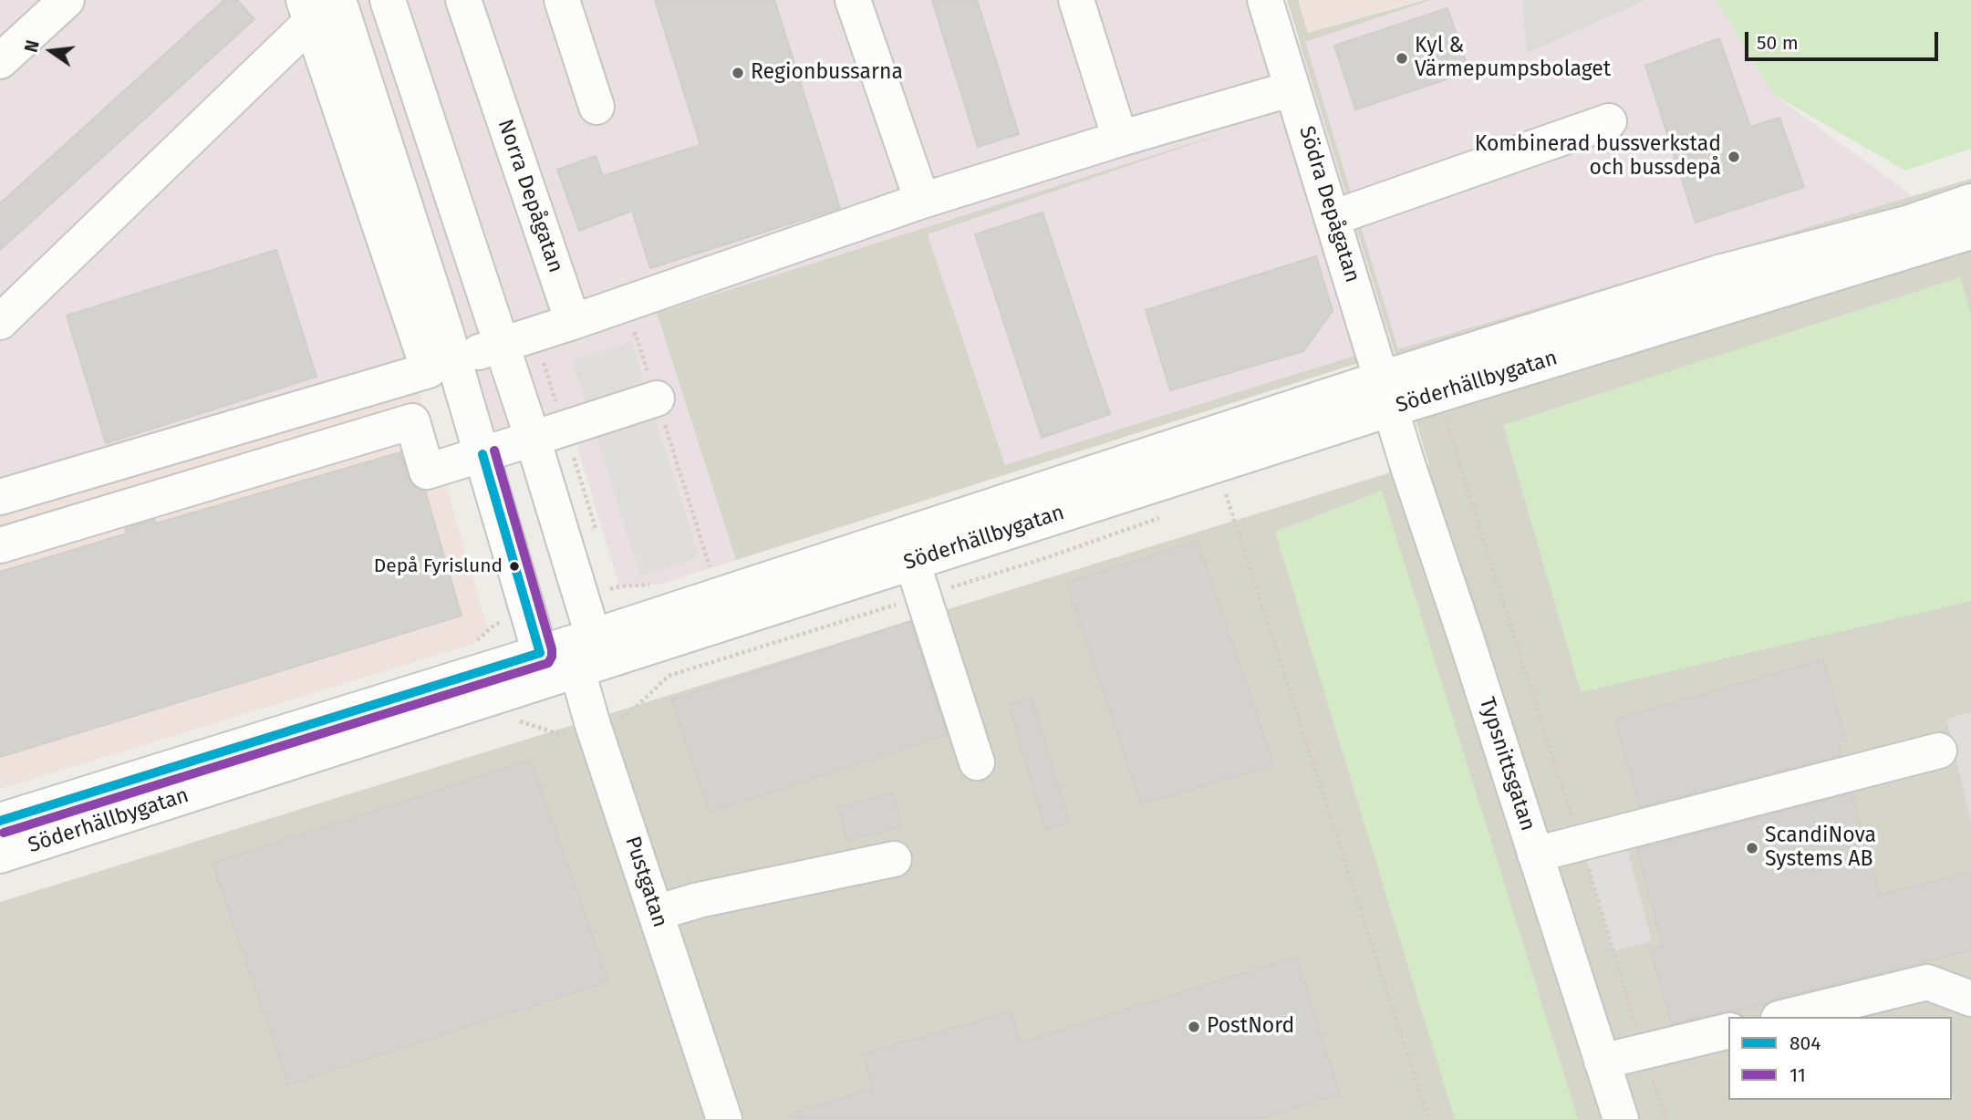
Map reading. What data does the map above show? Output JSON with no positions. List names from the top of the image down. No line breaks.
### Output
{"streets":{"street":["Norra Depågatan","Södra Depågatan","Söderhällbygatan","Typsnittsgatan","Pustgatan"]},"crossings":[["Södra Depågatan","Söderhällbygatan"],["Södra Depågatan","Typsnittsgatan"],["Söderhällbygatan","Typsnittsgatan"],["Söderhällbygatan","Pustgatan"]],"places":["Kyl & Värmepumpsbolaget","Regionbussarna","Kombinerad bussverkstad och bussdepå","Depå Fyrislund","ScandiNova Systems AB","PostNord"],"lines":["transit line 11","transit line 804"],"legend":["804","11"],"scale_bar":"50 m","north":"left"}
